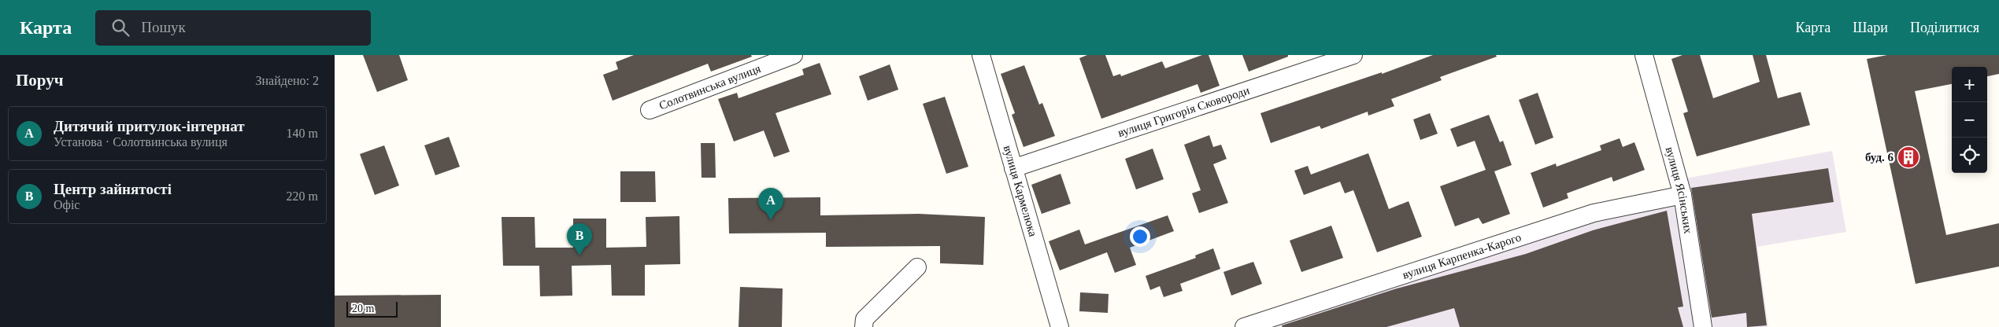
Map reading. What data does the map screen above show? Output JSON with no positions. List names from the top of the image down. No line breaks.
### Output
{"streets":{"street":["Солотвинська вулиця","вулиця Григорія Сковороди","вулиця Ясінських","вулиця Кармелюка","вулиця Карпенка-Карого"]},"crossings":[["вулиця Григорія Сковороди","вулиця Кармелюка"],["вулиця Ясінських","вулиця Карпенка-Карого"]],"places":{"building":["буд. 6"]},"scale_bar":"20 m","page":{"header":"Карта","search":"Пошук","nav":["Карта","Шари","Поділитися"],"heading":["Поруч","Знайдено: 2"],"map_buttons":["+","−"],"list":[{"mark":"A","name":"Дитячий притулок-інтернат","note":"Установа · Солотвинська вулиця","value":"140 m"},{"mark":"B","name":"Центр зайнятості","note":"Офіс","value":"220 m"}],"pins":["A","B"],"scale":"20 m"}}
